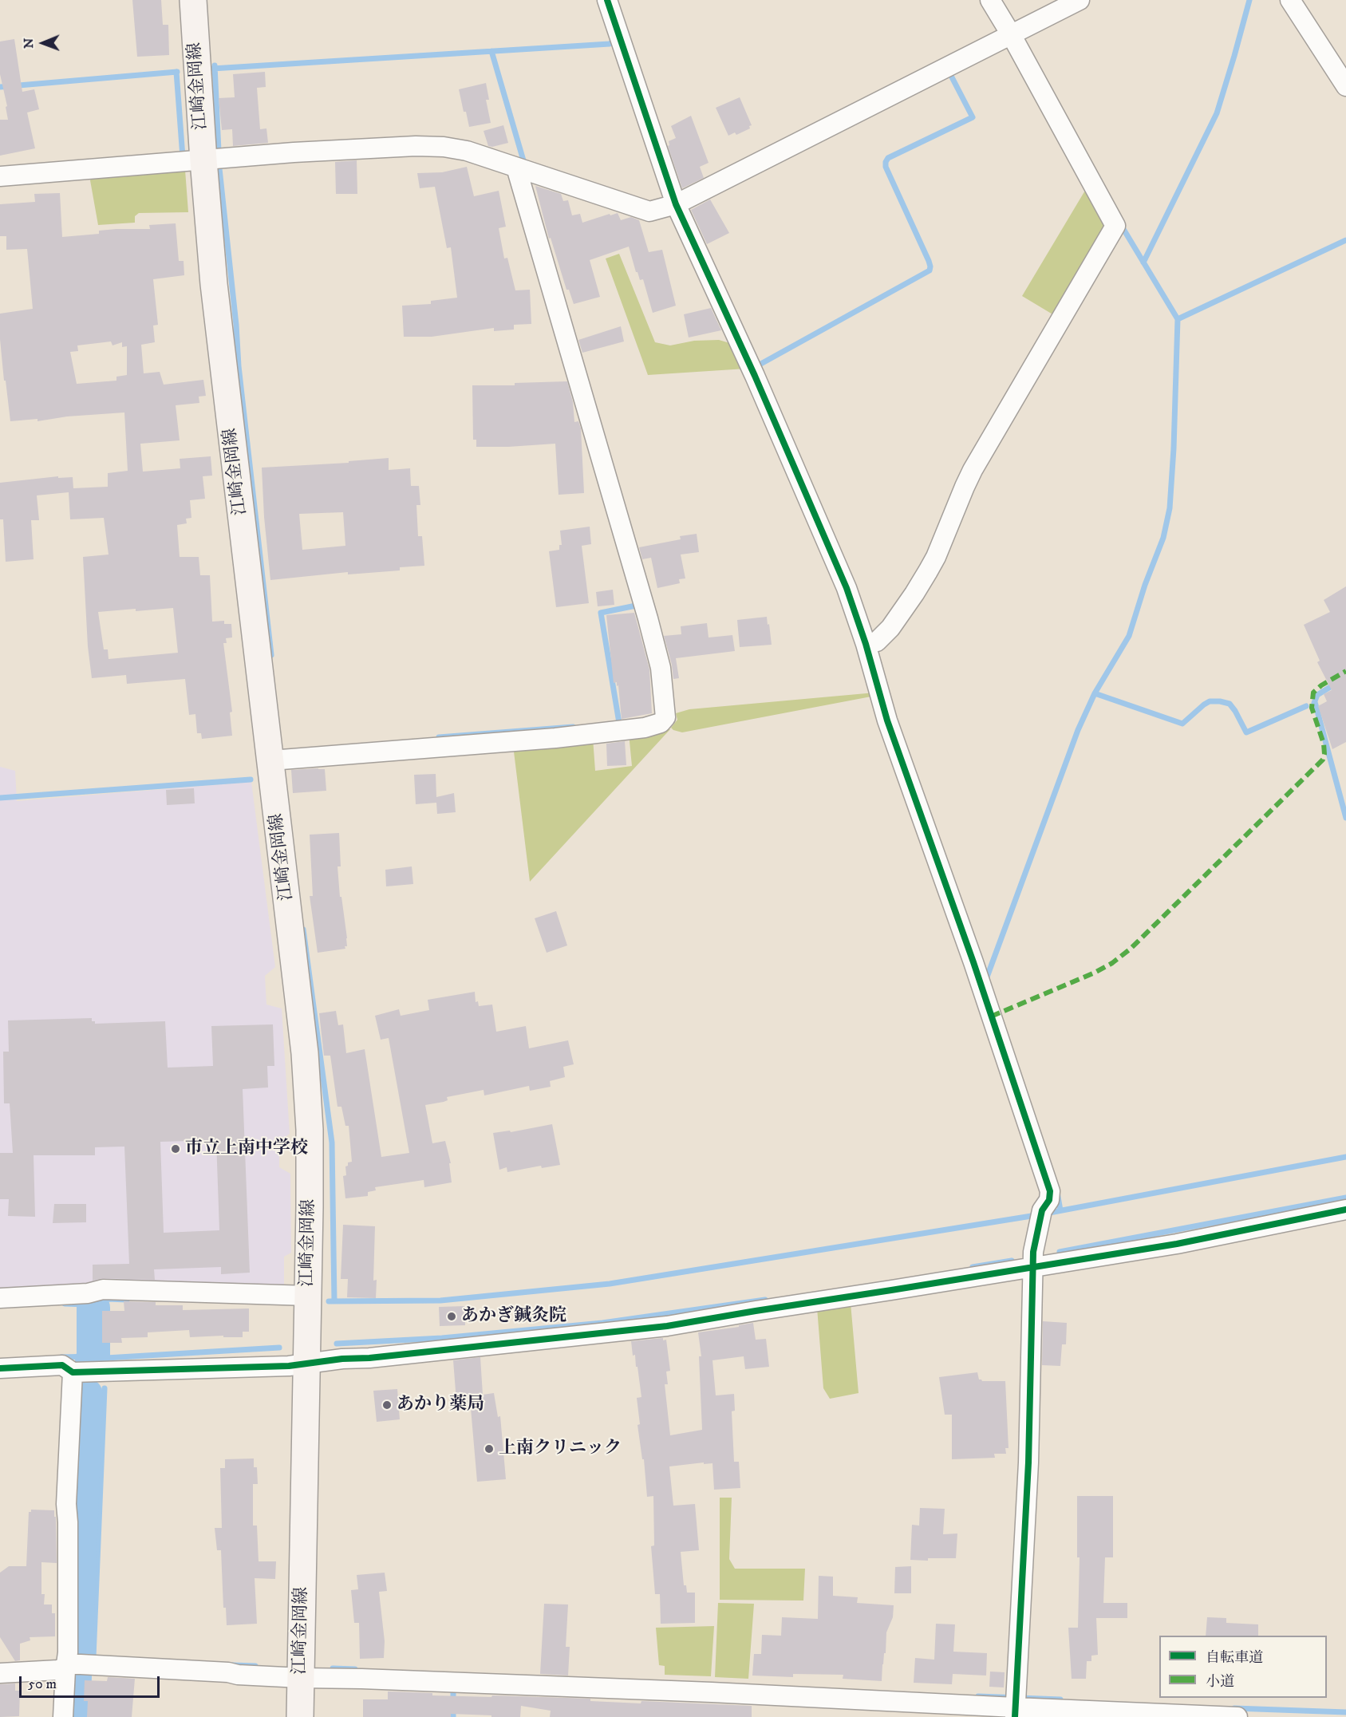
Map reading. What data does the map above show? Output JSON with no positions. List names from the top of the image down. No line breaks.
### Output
{"streets":{"main road":["江崎金岡線"]},"places":["市立上南中学校","あかぎ鍼灸院","あかり薬局","上南クリニック"],"legend":["自転車道","小道"],"scale_bar":"50 m","north":"left"}
